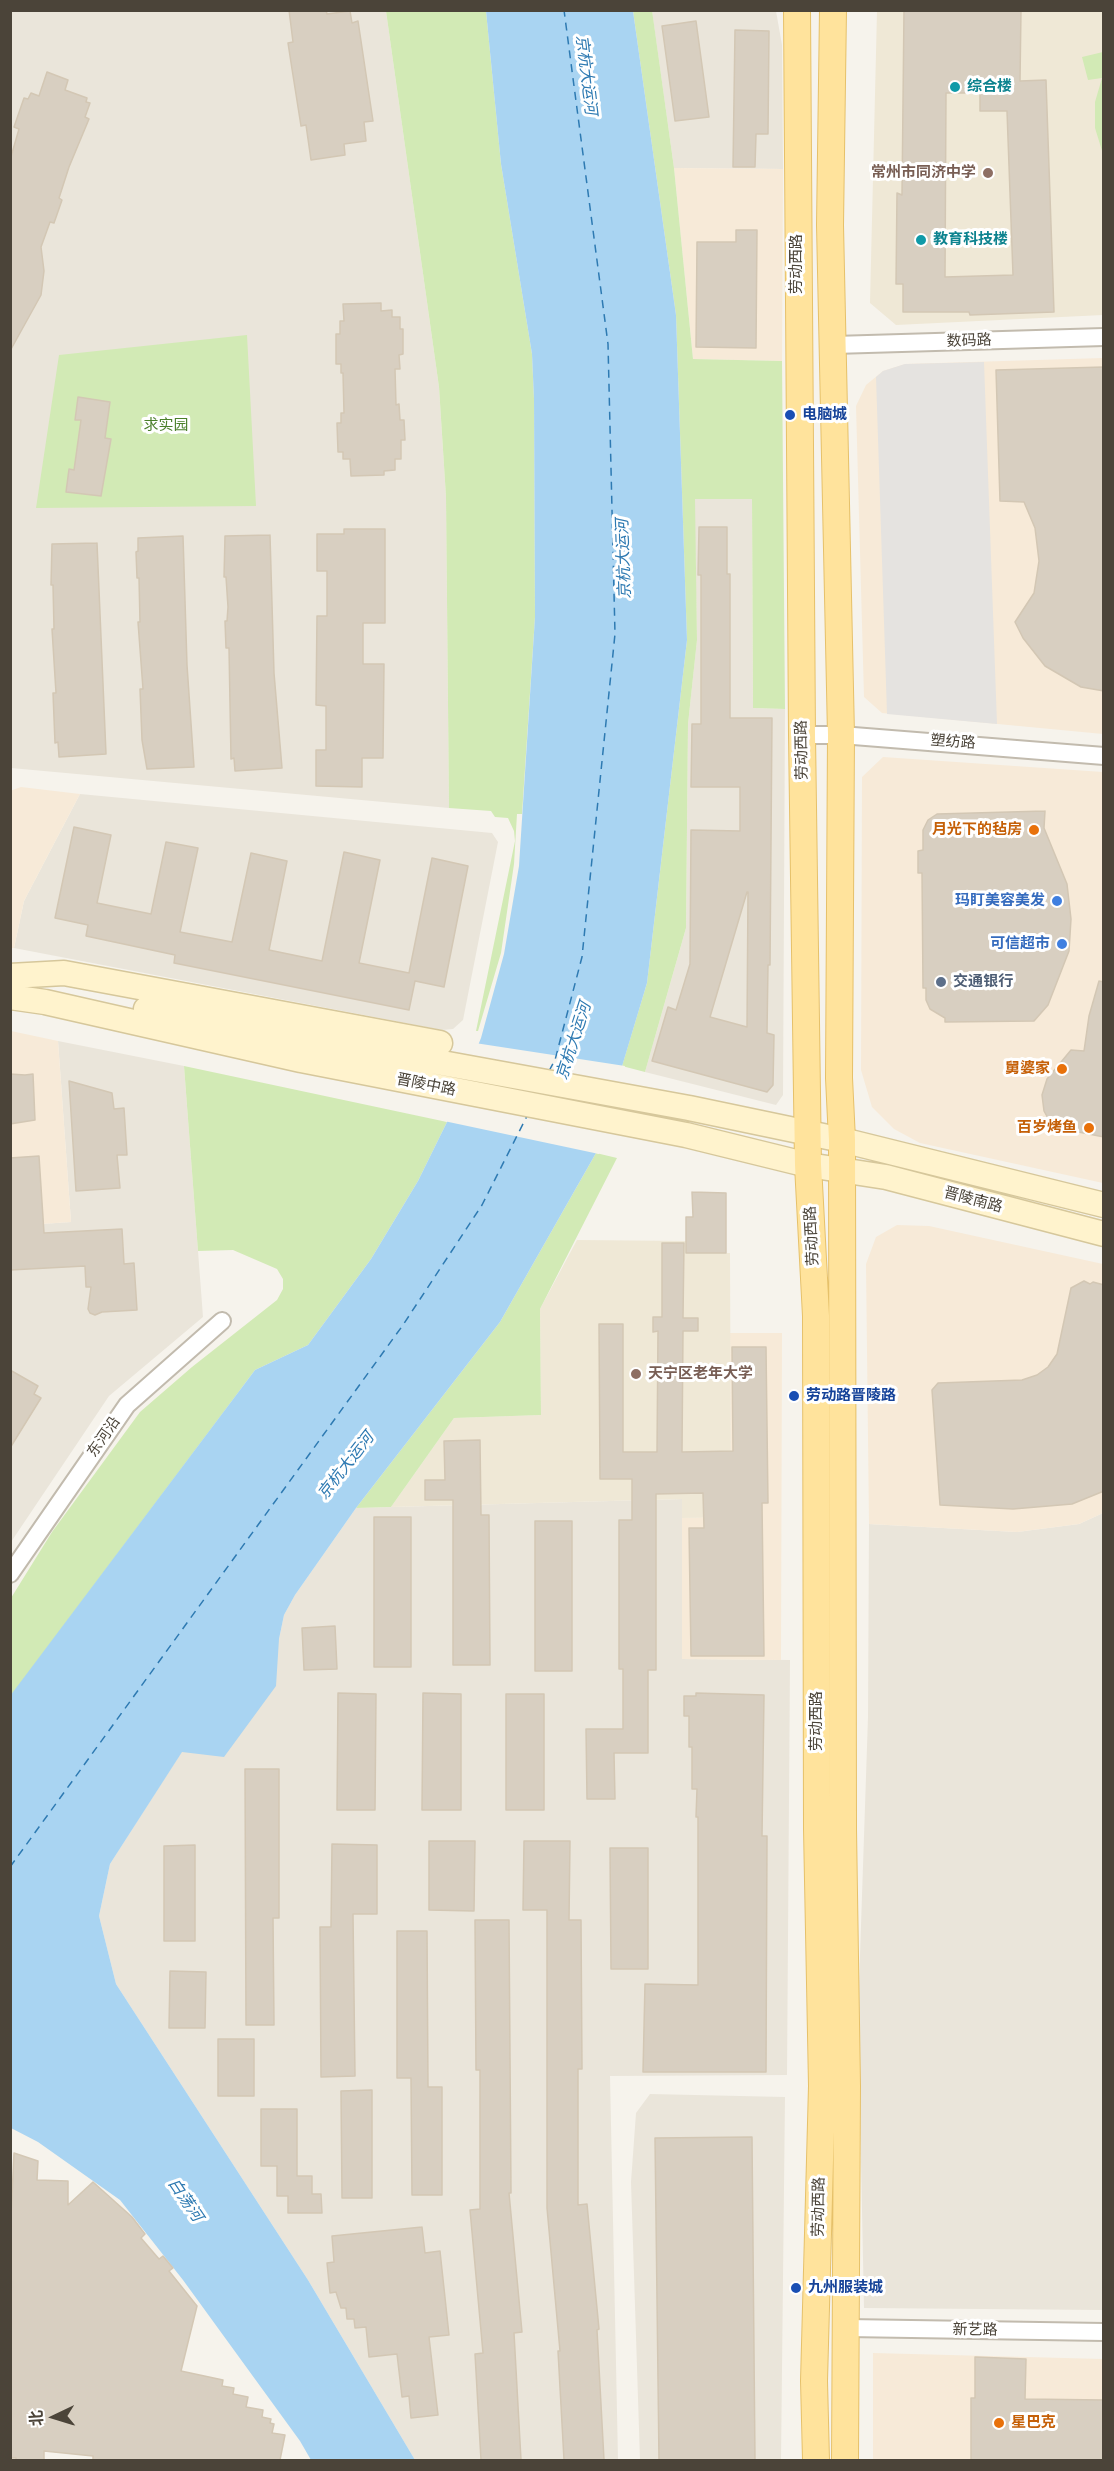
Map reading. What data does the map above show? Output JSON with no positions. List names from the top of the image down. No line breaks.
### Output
{"streets":{"main road":["劳动西路","晋陵中路","晋陵南路"],"street":["数码路","塑纺路","东河沿","新艺路"]},"crossings":[["劳动西路","数码路"],["劳动西路","塑纺路"],["劳动西路","晋陵中路"],["劳动西路","晋陵南路"],["劳动西路","新艺路"],["晋陵中路","晋陵南路"]],"water":["京杭大运河","白荡河"],"parks":["求实园"],"places":["综合楼","常州市同济中学","教育科技楼","电脑城","月光下的毡房","玛盯美容美发","可信超市","交通银行","舅婆家","百岁烤鱼","天宁区老年大学","劳动路晋陵路","九州服装城","星巴克"],"north":"left"}
